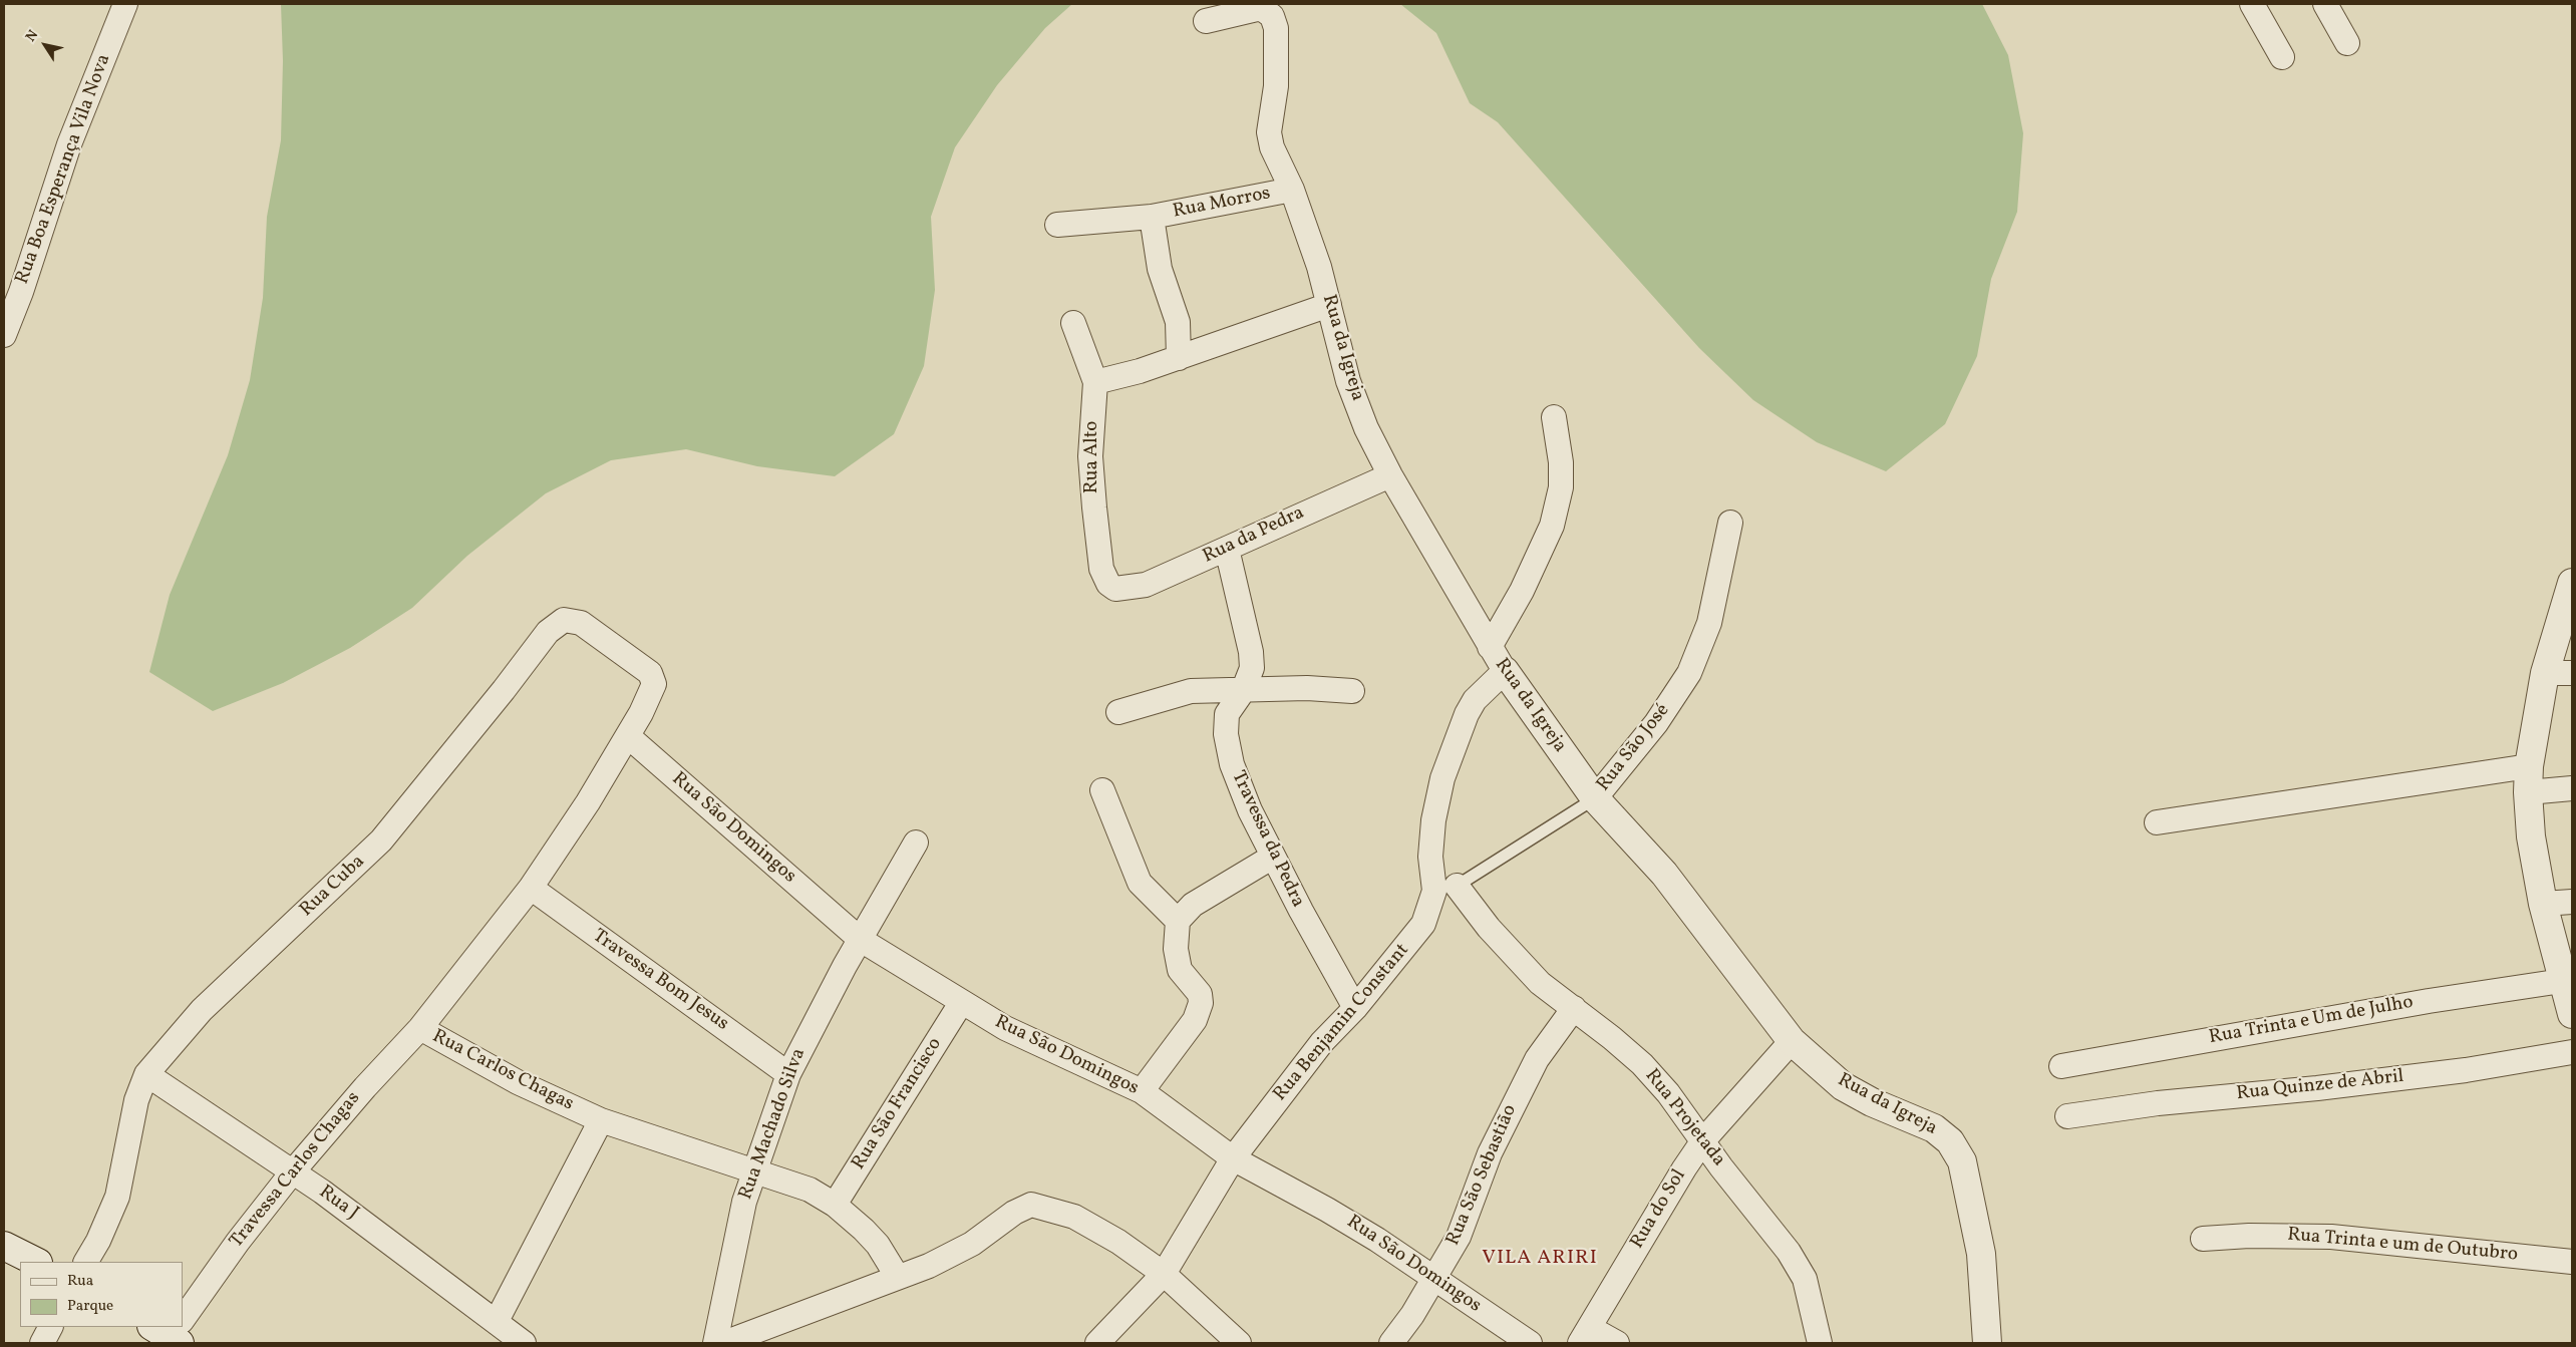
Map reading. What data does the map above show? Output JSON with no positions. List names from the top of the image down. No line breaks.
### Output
{"streets":{"street":["Rua Boa Esperança Vila Nova","Rua Morros","Rua da Igreja","Rua Alto","Rua da Pedra","Rua São José","Rua São Domingos","Travessa da Pedra","Rua Cuba","Travessa Bom Jesus","Rua Trinta e Um de Julho","Rua Benjamin Constant","Rua Carlos Chagas","Rua Quinze de Abril","Rua São Francisco","Rua Projetada","Rua Machado Silva","Travessa Carlos Chagas","Rua São Sebastião","Rua J","Rua do Sol","Rua Trinta e um de Outubro"]},"crossings":[["Rua Morros","Rua da Igreja"],["Rua da Igreja","Rua da Pedra"],["Rua da Igreja","Rua São José"],["Rua da Igreja","Rua Benjamin Constant"],["Rua da Igreja","Rua do Sol"],["Rua Alto","Rua da Pedra"],["Rua da Pedra","Travessa da Pedra"],["Rua São José","Rua Benjamin Constant"],["Rua São José","Rua Projetada"],["Rua São Domingos","Rua Benjamin Constant"],["Rua São Domingos","Rua Carlos Chagas"],["Rua São Domingos","Rua São Francisco"],["Rua São Domingos","Rua Machado Silva"],["Rua São Domingos","Rua São Sebastião"],["Travessa da Pedra","Rua Benjamin Constant"],["Rua Cuba","Rua Carlos Chagas"],["Rua Cuba","Rua J"],["Travessa Bom Jesus","Rua Carlos Chagas"],["Travessa Bom Jesus","Rua Machado Silva"],["Rua Carlos Chagas","Rua São Francisco"],["Rua Carlos Chagas","Rua Machado Silva"],["Rua Carlos Chagas","Travessa Carlos Chagas"],["Rua Projetada","Rua São Sebastião"],["Rua Projetada","Rua do Sol"],["Travessa Carlos Chagas","Rua J"]],"districts":["VILA ARIRI"],"legend":["Rua","Parque"],"north":"top left"}
